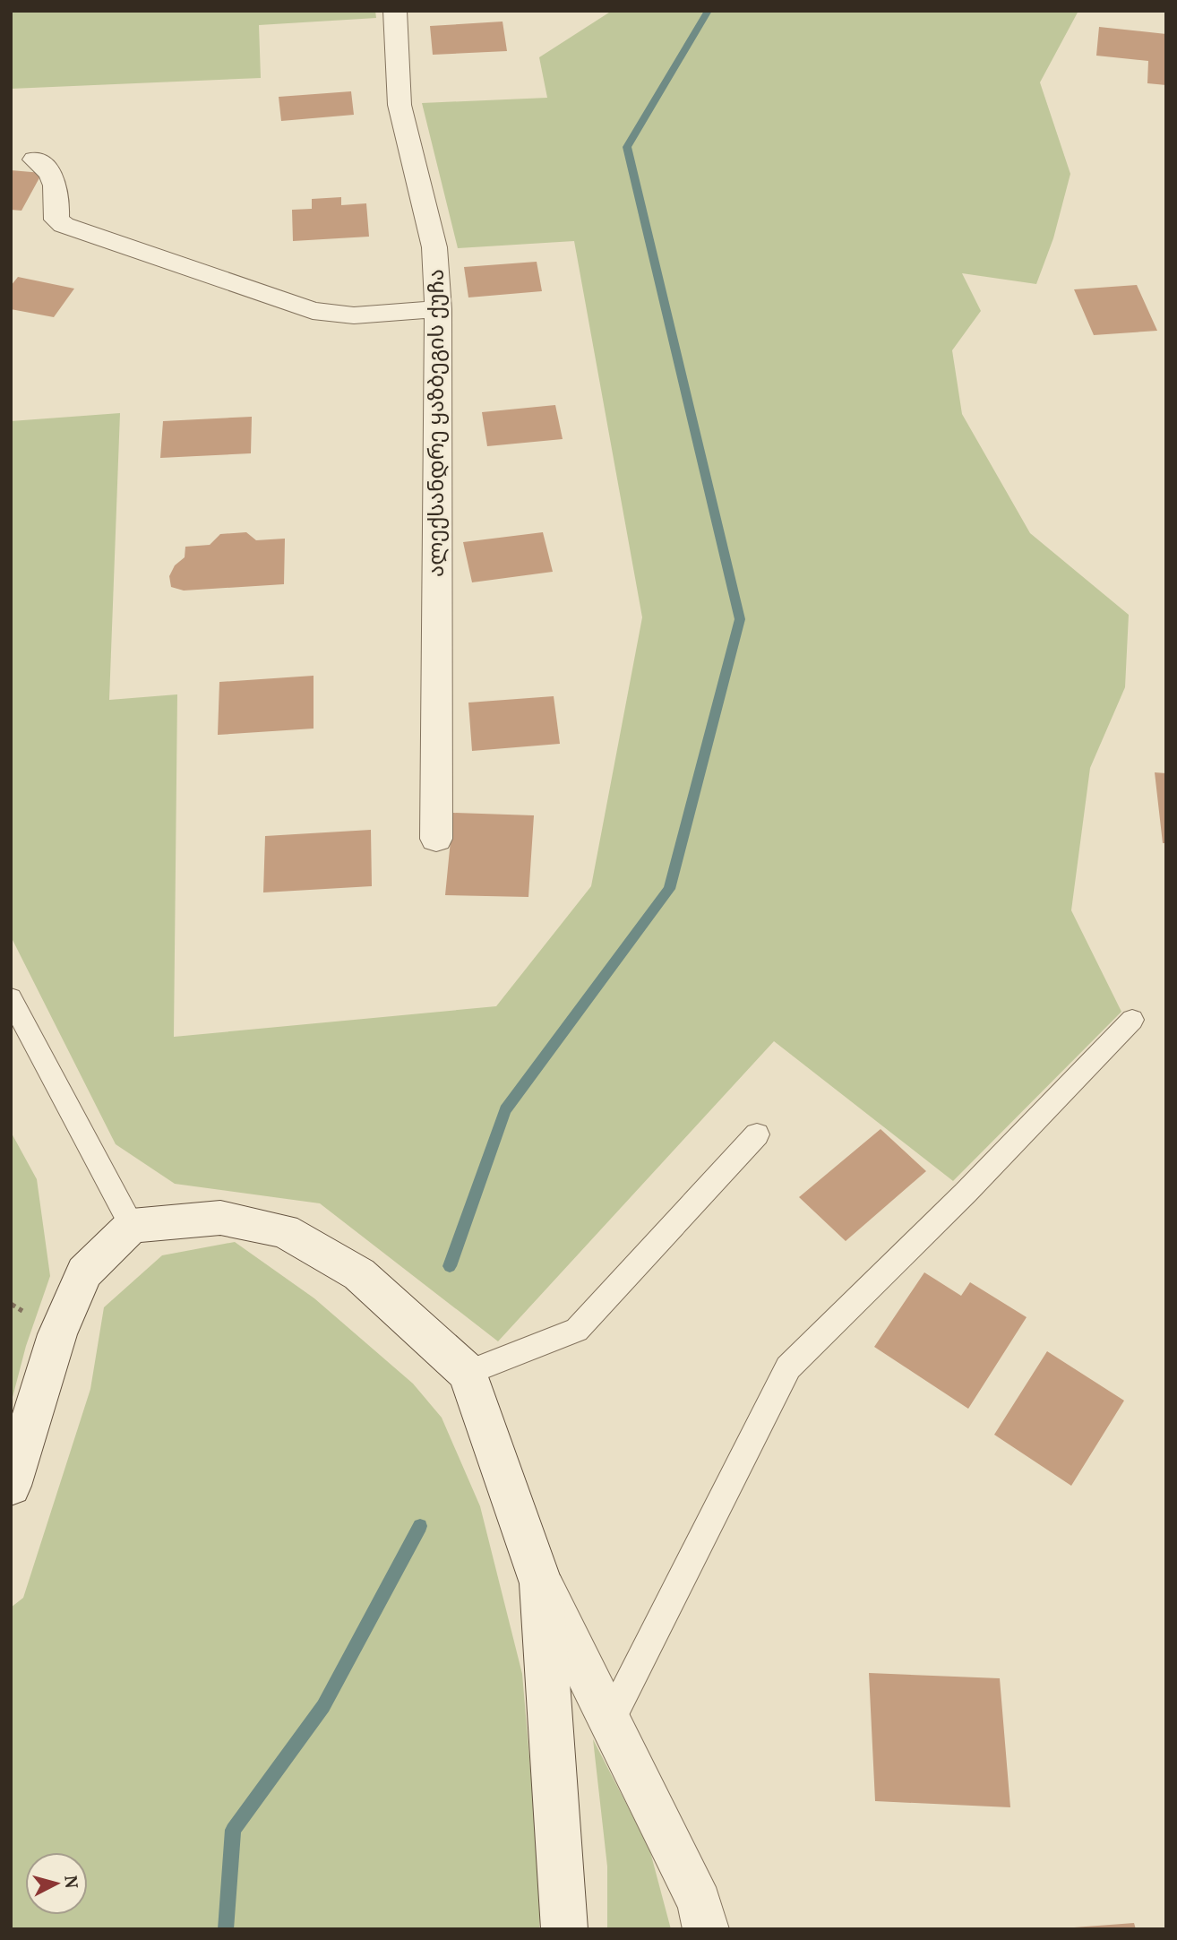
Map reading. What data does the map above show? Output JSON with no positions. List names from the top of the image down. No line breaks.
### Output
{"streets":{"street":["ალექსანდრე ყაზბეგის ქუჩა"]},"north":"right"}
